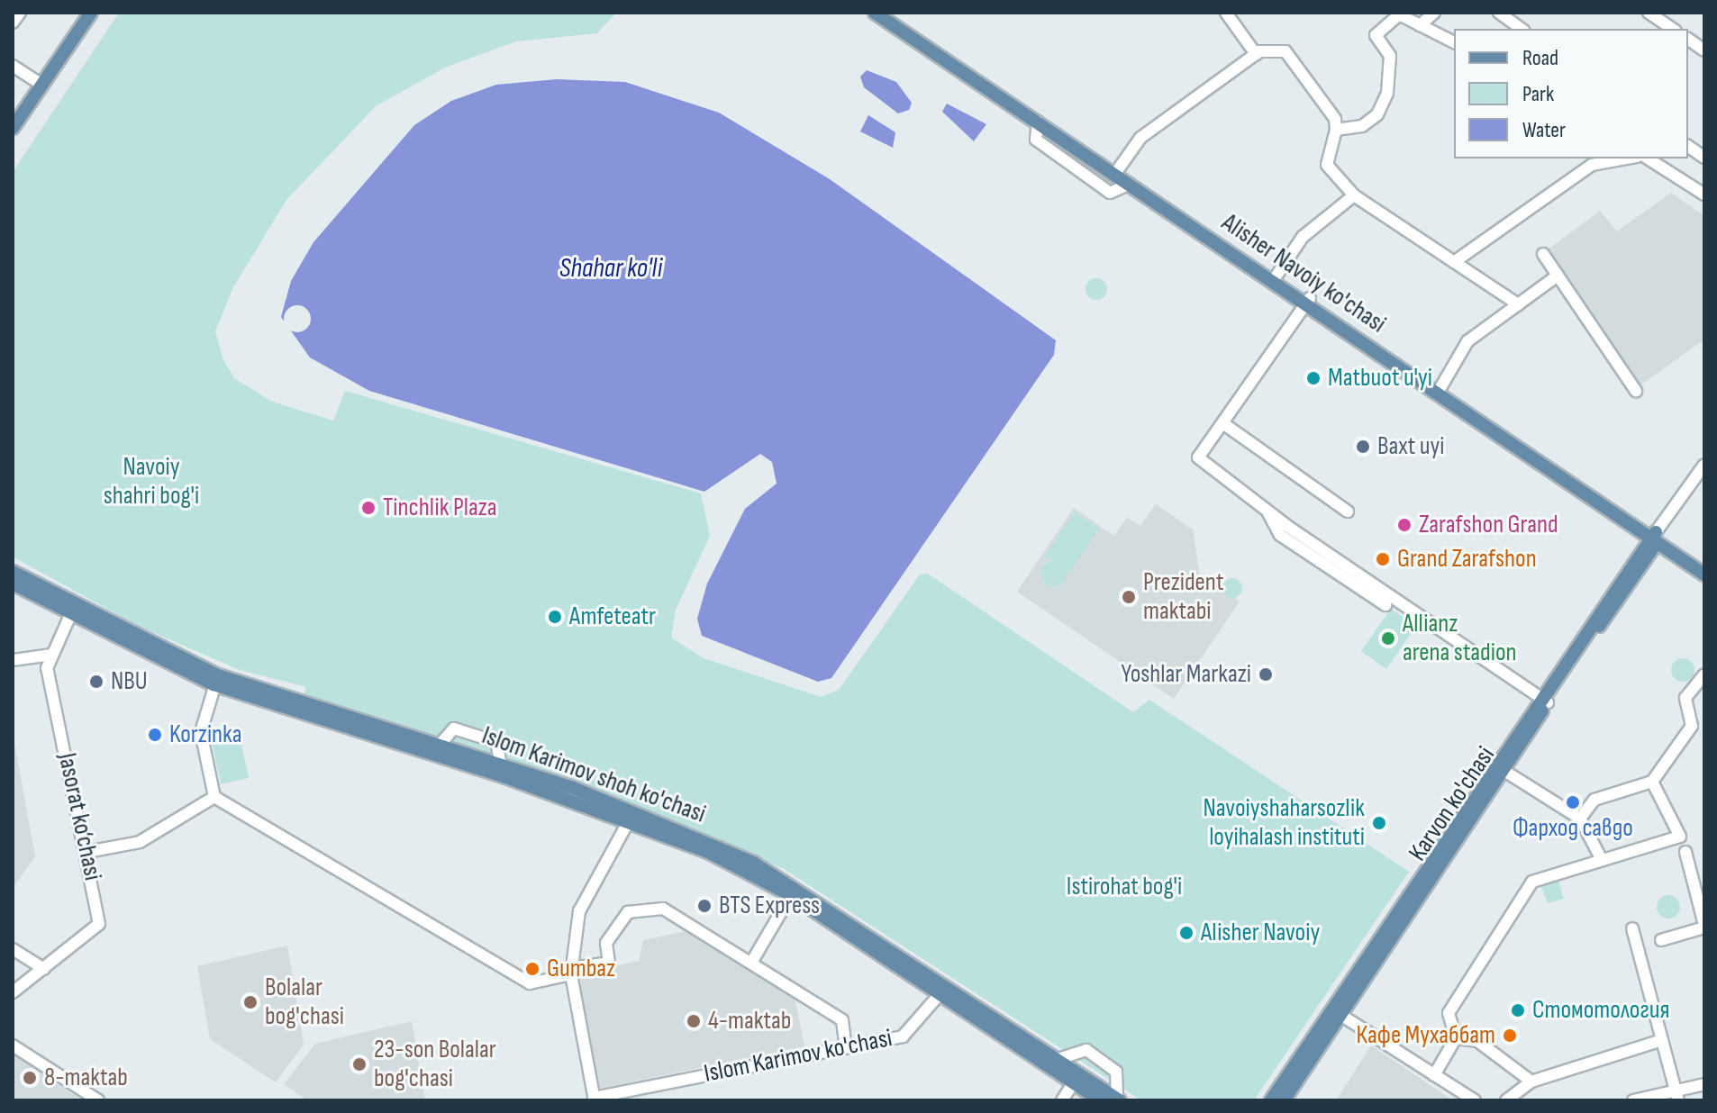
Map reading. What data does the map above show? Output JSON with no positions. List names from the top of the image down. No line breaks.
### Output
{"streets":{"main road":["Alisher Navoiy ko'chasi","Islom Karimov shoh ko'chasi","Karvon ko'chasi"],"street":["Jasorat ko‘chasi","Islom Karimov ko'chasi"]},"crossings":[["Alisher Navoiy ko'chasi","Karvon ko'chasi"],["Islom Karimov shoh ko'chasi","Jasorat ko‘chasi"],["Islom Karimov shoh ko'chasi","Islom Karimov ko'chasi"]],"water":["Shahar ko'li"],"parks":["Navoiy shahri bog'i","Istirohat bog'i"],"places":["Matbuot u'yi","Baxt uyi","Tinchlik Plaza","Zarafshon Grand","Grand Zarafshon","Prezident maktabi","Amfeteatr","Allianz arena stadion","Yoshlar Markazi","NBU","Korzinka","Фарход савдо","Navoiyshaharsozlik loyihalash instituti","BTS Express","Alisher Navoiy","Gumbaz","Bolalar bog'chasi","Стомотология","4-maktab","Кафе Мухаббат","23-son Bolalar bog'chasi","8-maktab"],"legend":["Road","Park","Water"]}
